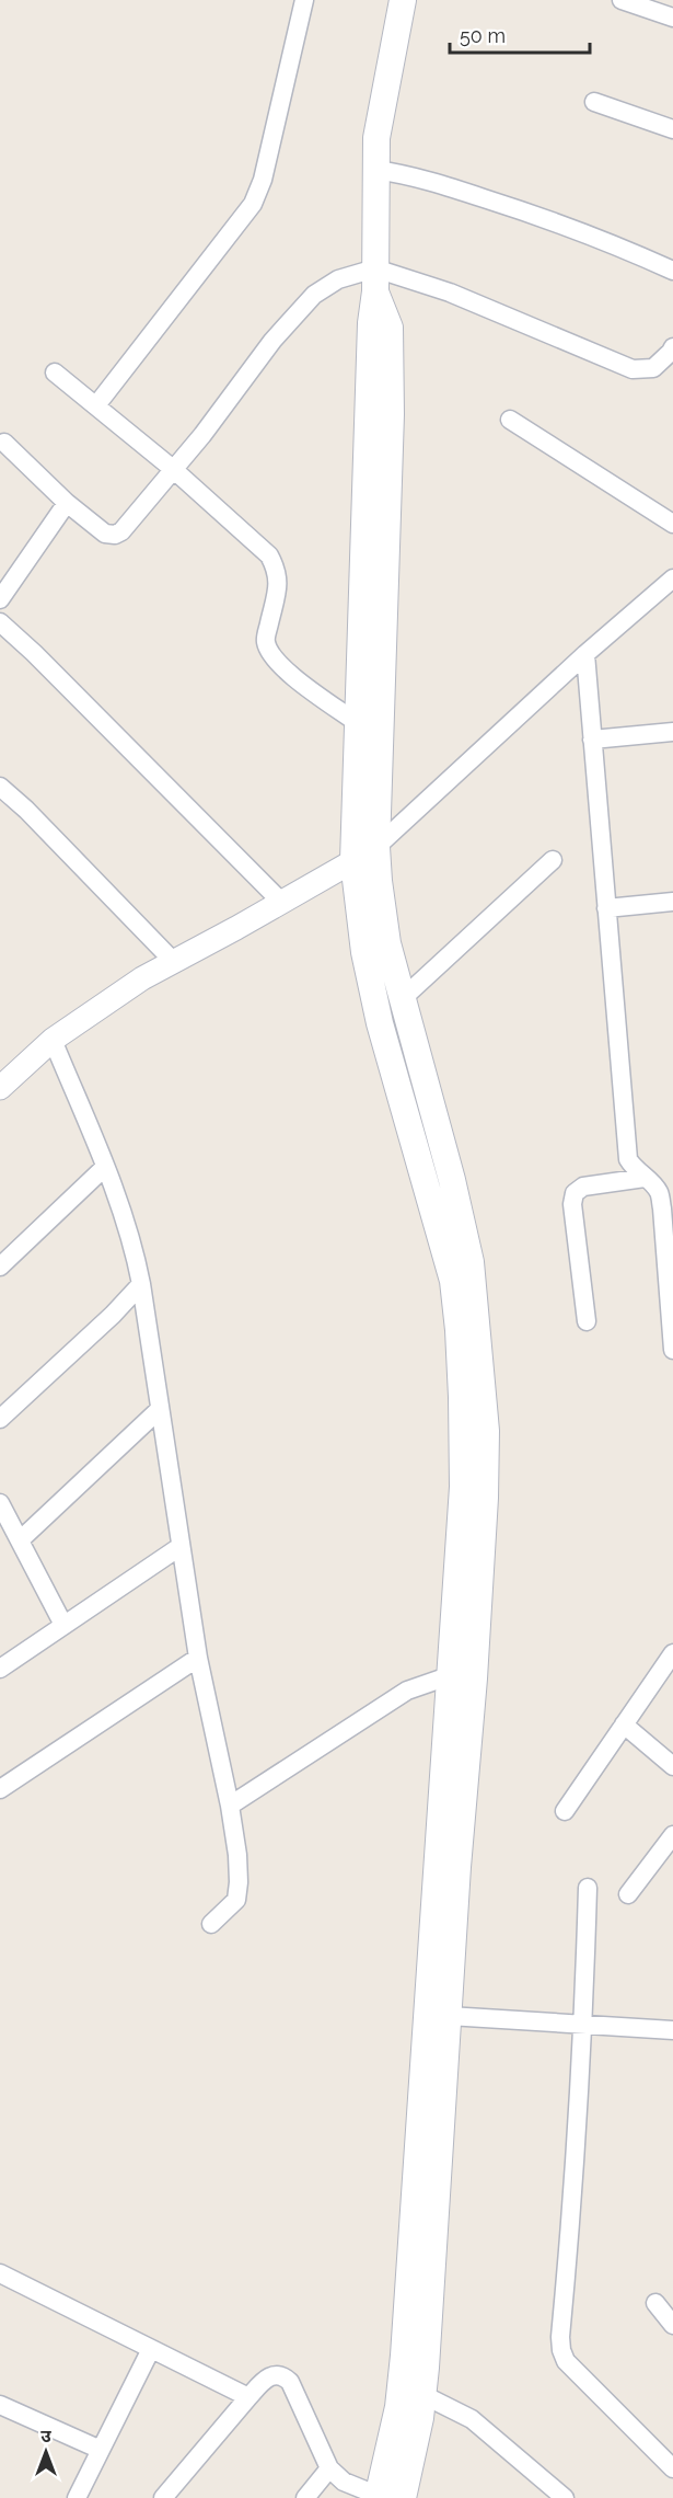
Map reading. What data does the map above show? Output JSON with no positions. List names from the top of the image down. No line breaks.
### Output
{"scale_bar":"50 m","north":"top"}
